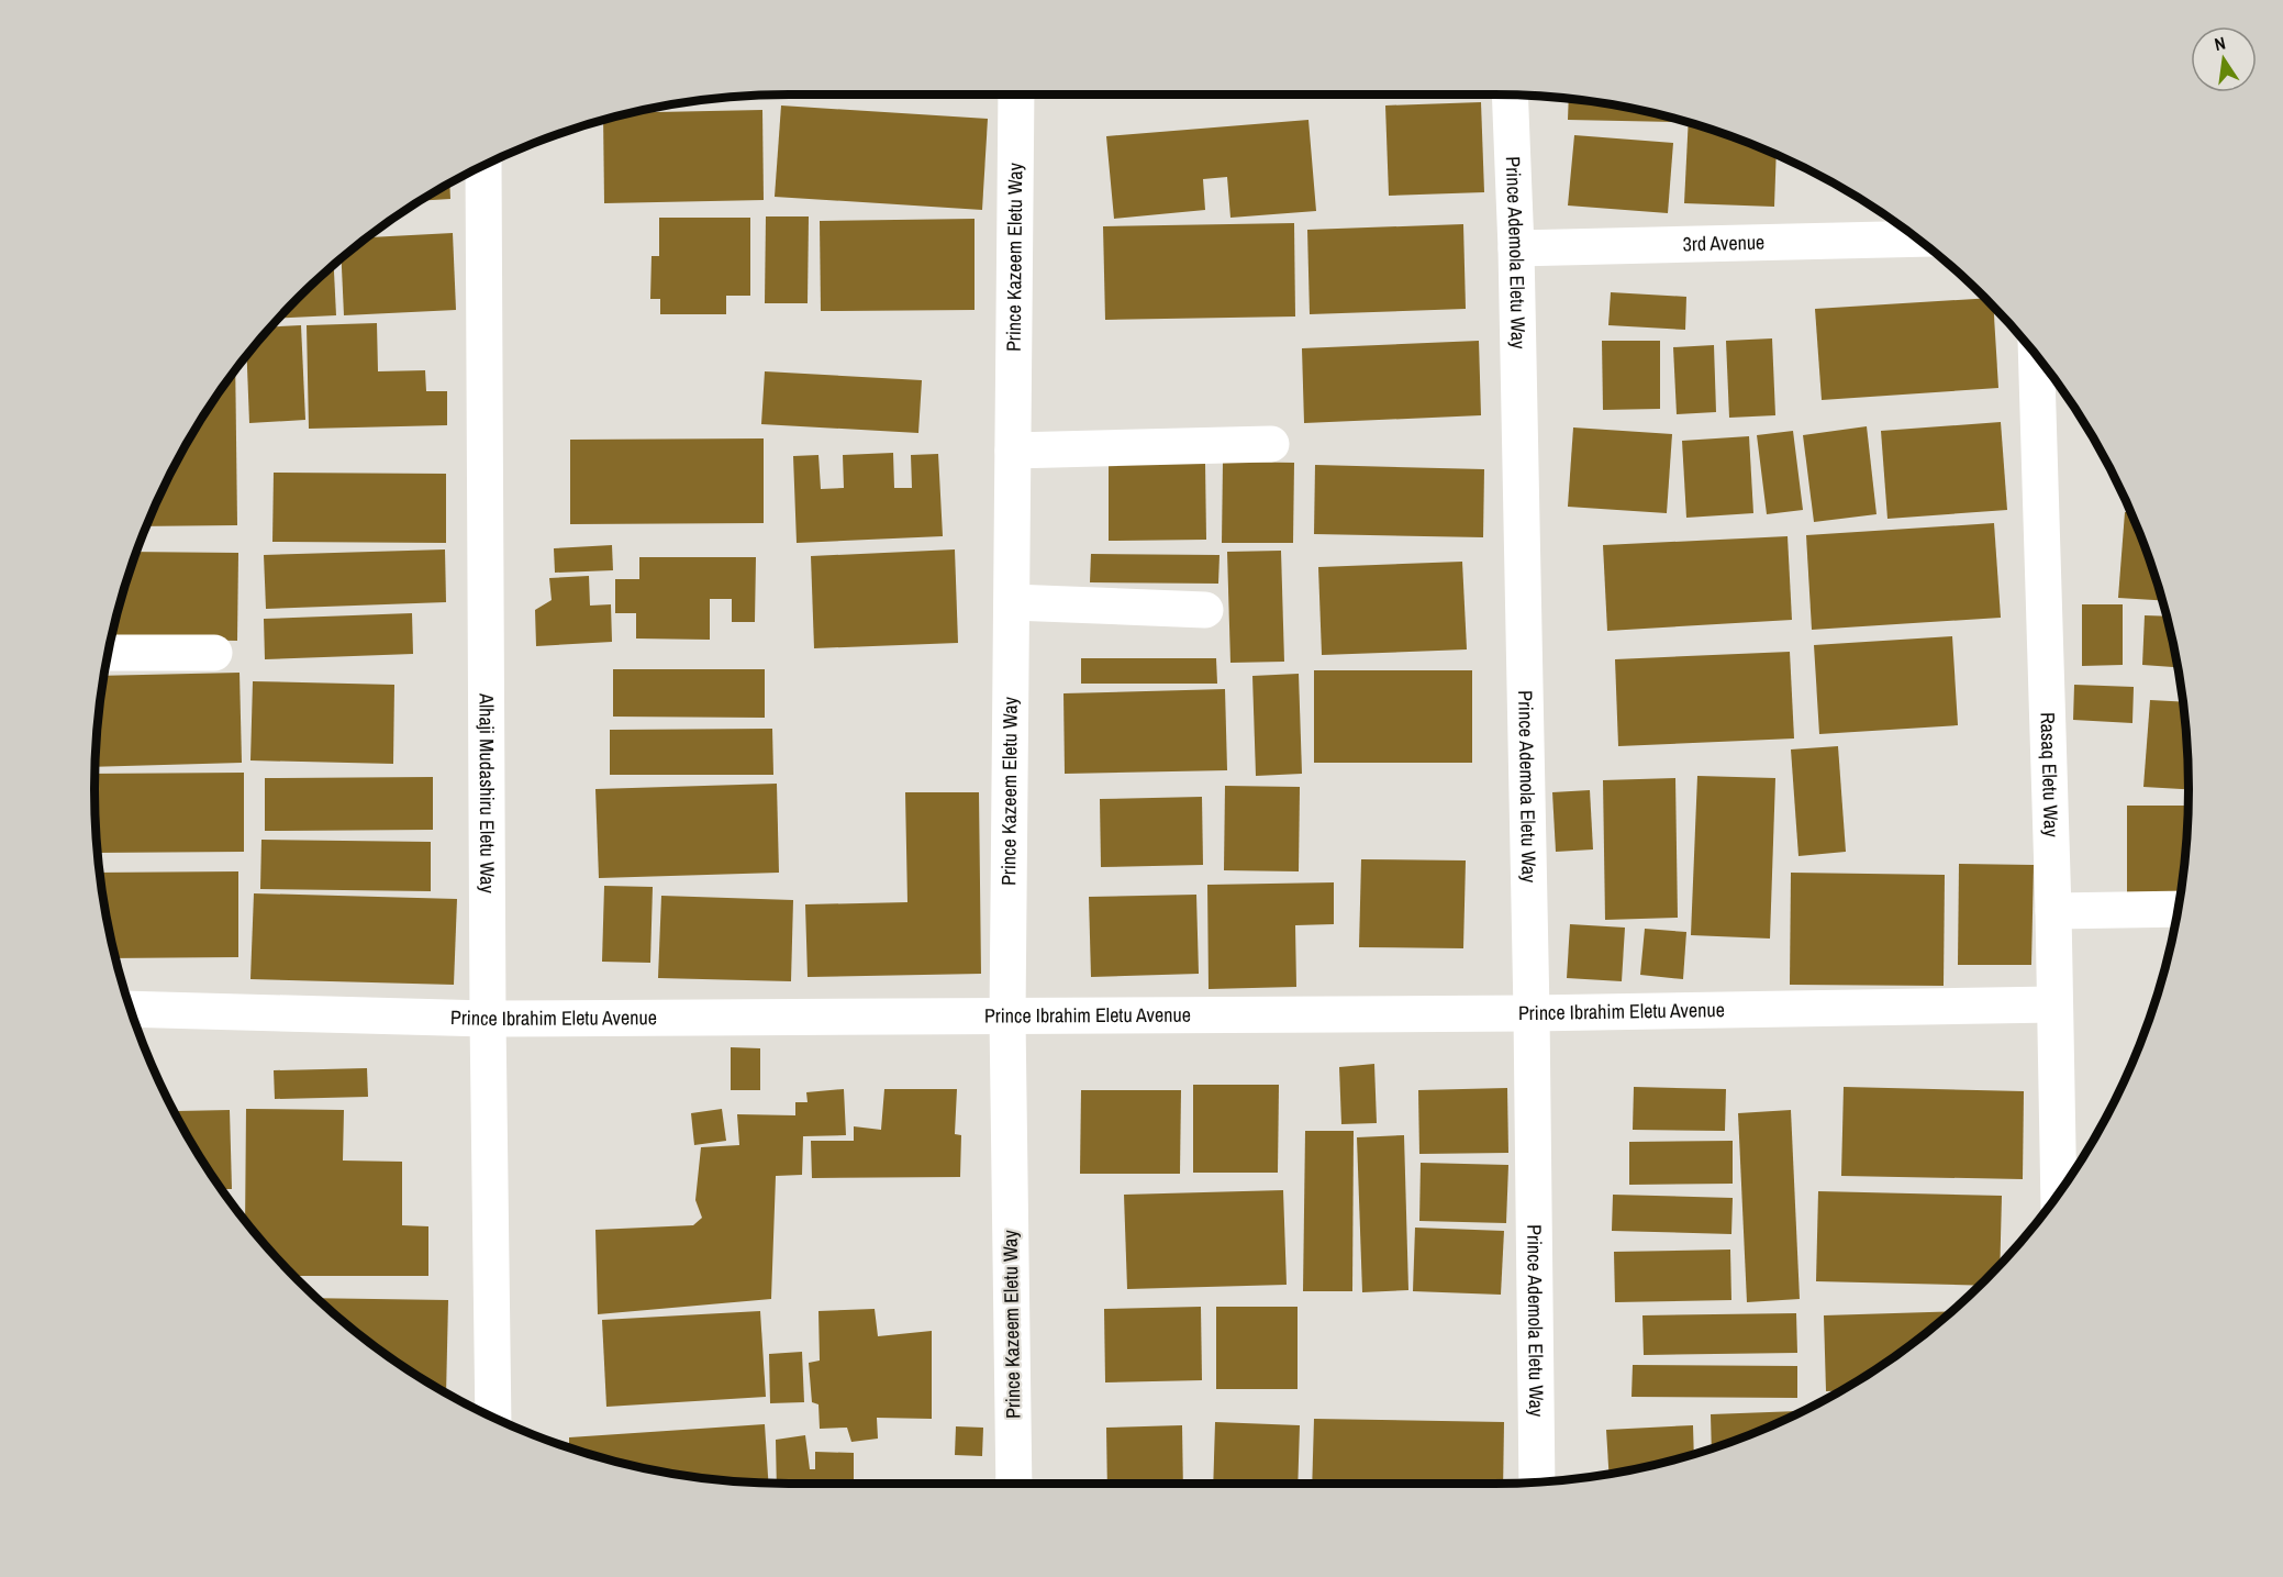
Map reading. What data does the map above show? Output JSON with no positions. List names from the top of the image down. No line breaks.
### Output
{"streets":{"street":["3rd Avenue","Prince Ademola Eletu Way","Prince Kazeem Eletu Way","Rasaq Eletu Way","Alhaji Mudashiru Eletu Way","Prince Ibrahim Eletu Avenue"]},"crossings":[["3rd Avenue","Prince Ademola Eletu Way"],["Prince Ademola Eletu Way","Prince Ibrahim Eletu Avenue"],["Prince Kazeem Eletu Way","Prince Ibrahim Eletu Avenue"],["Rasaq Eletu Way","Prince Ibrahim Eletu Avenue"],["Alhaji Mudashiru Eletu Way","Prince Ibrahim Eletu Avenue"]],"north":"top"}
